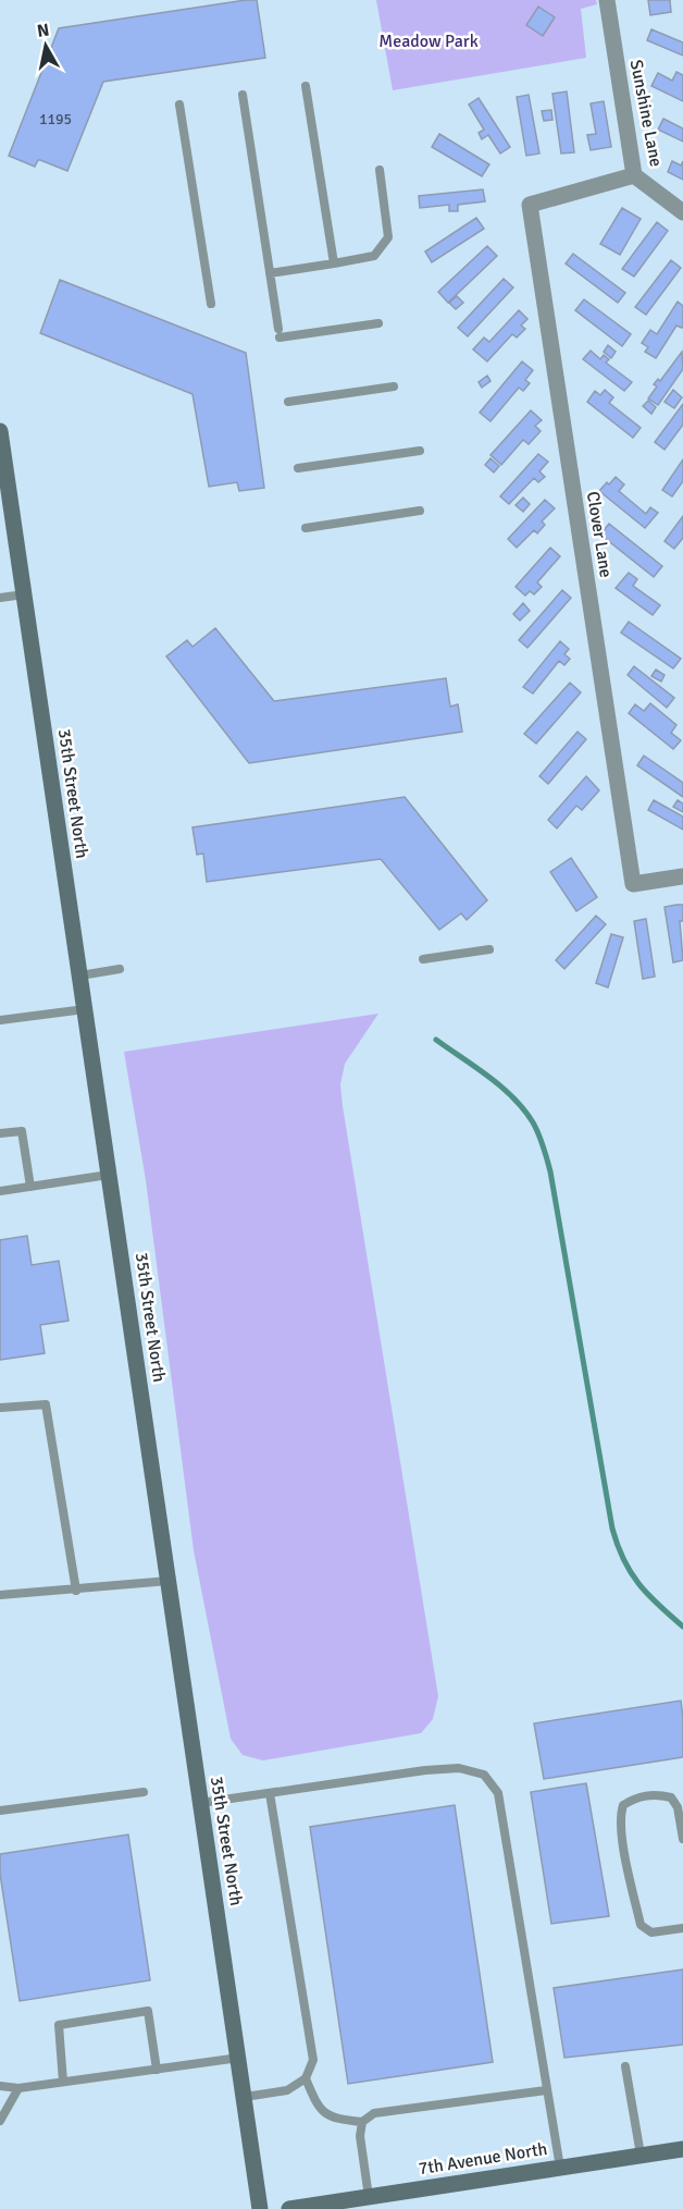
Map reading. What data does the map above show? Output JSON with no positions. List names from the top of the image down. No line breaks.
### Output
{"streets":{"street":["Sunshine Lane","Clover Lane","35th Street North","7th Avenue North"]},"crossings":[["Sunshine Lane","Clover Lane"]],"parks":["Meadow Park"],"house_numbers":["1195"],"north":"top"}
